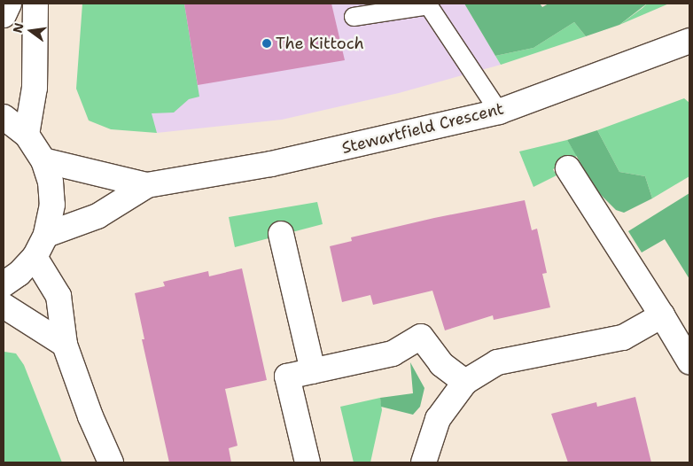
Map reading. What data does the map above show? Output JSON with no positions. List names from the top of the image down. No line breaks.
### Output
{"streets":{"street":["Stewartfield Crescent"]},"places":["The Kittoch"],"north":"left"}
